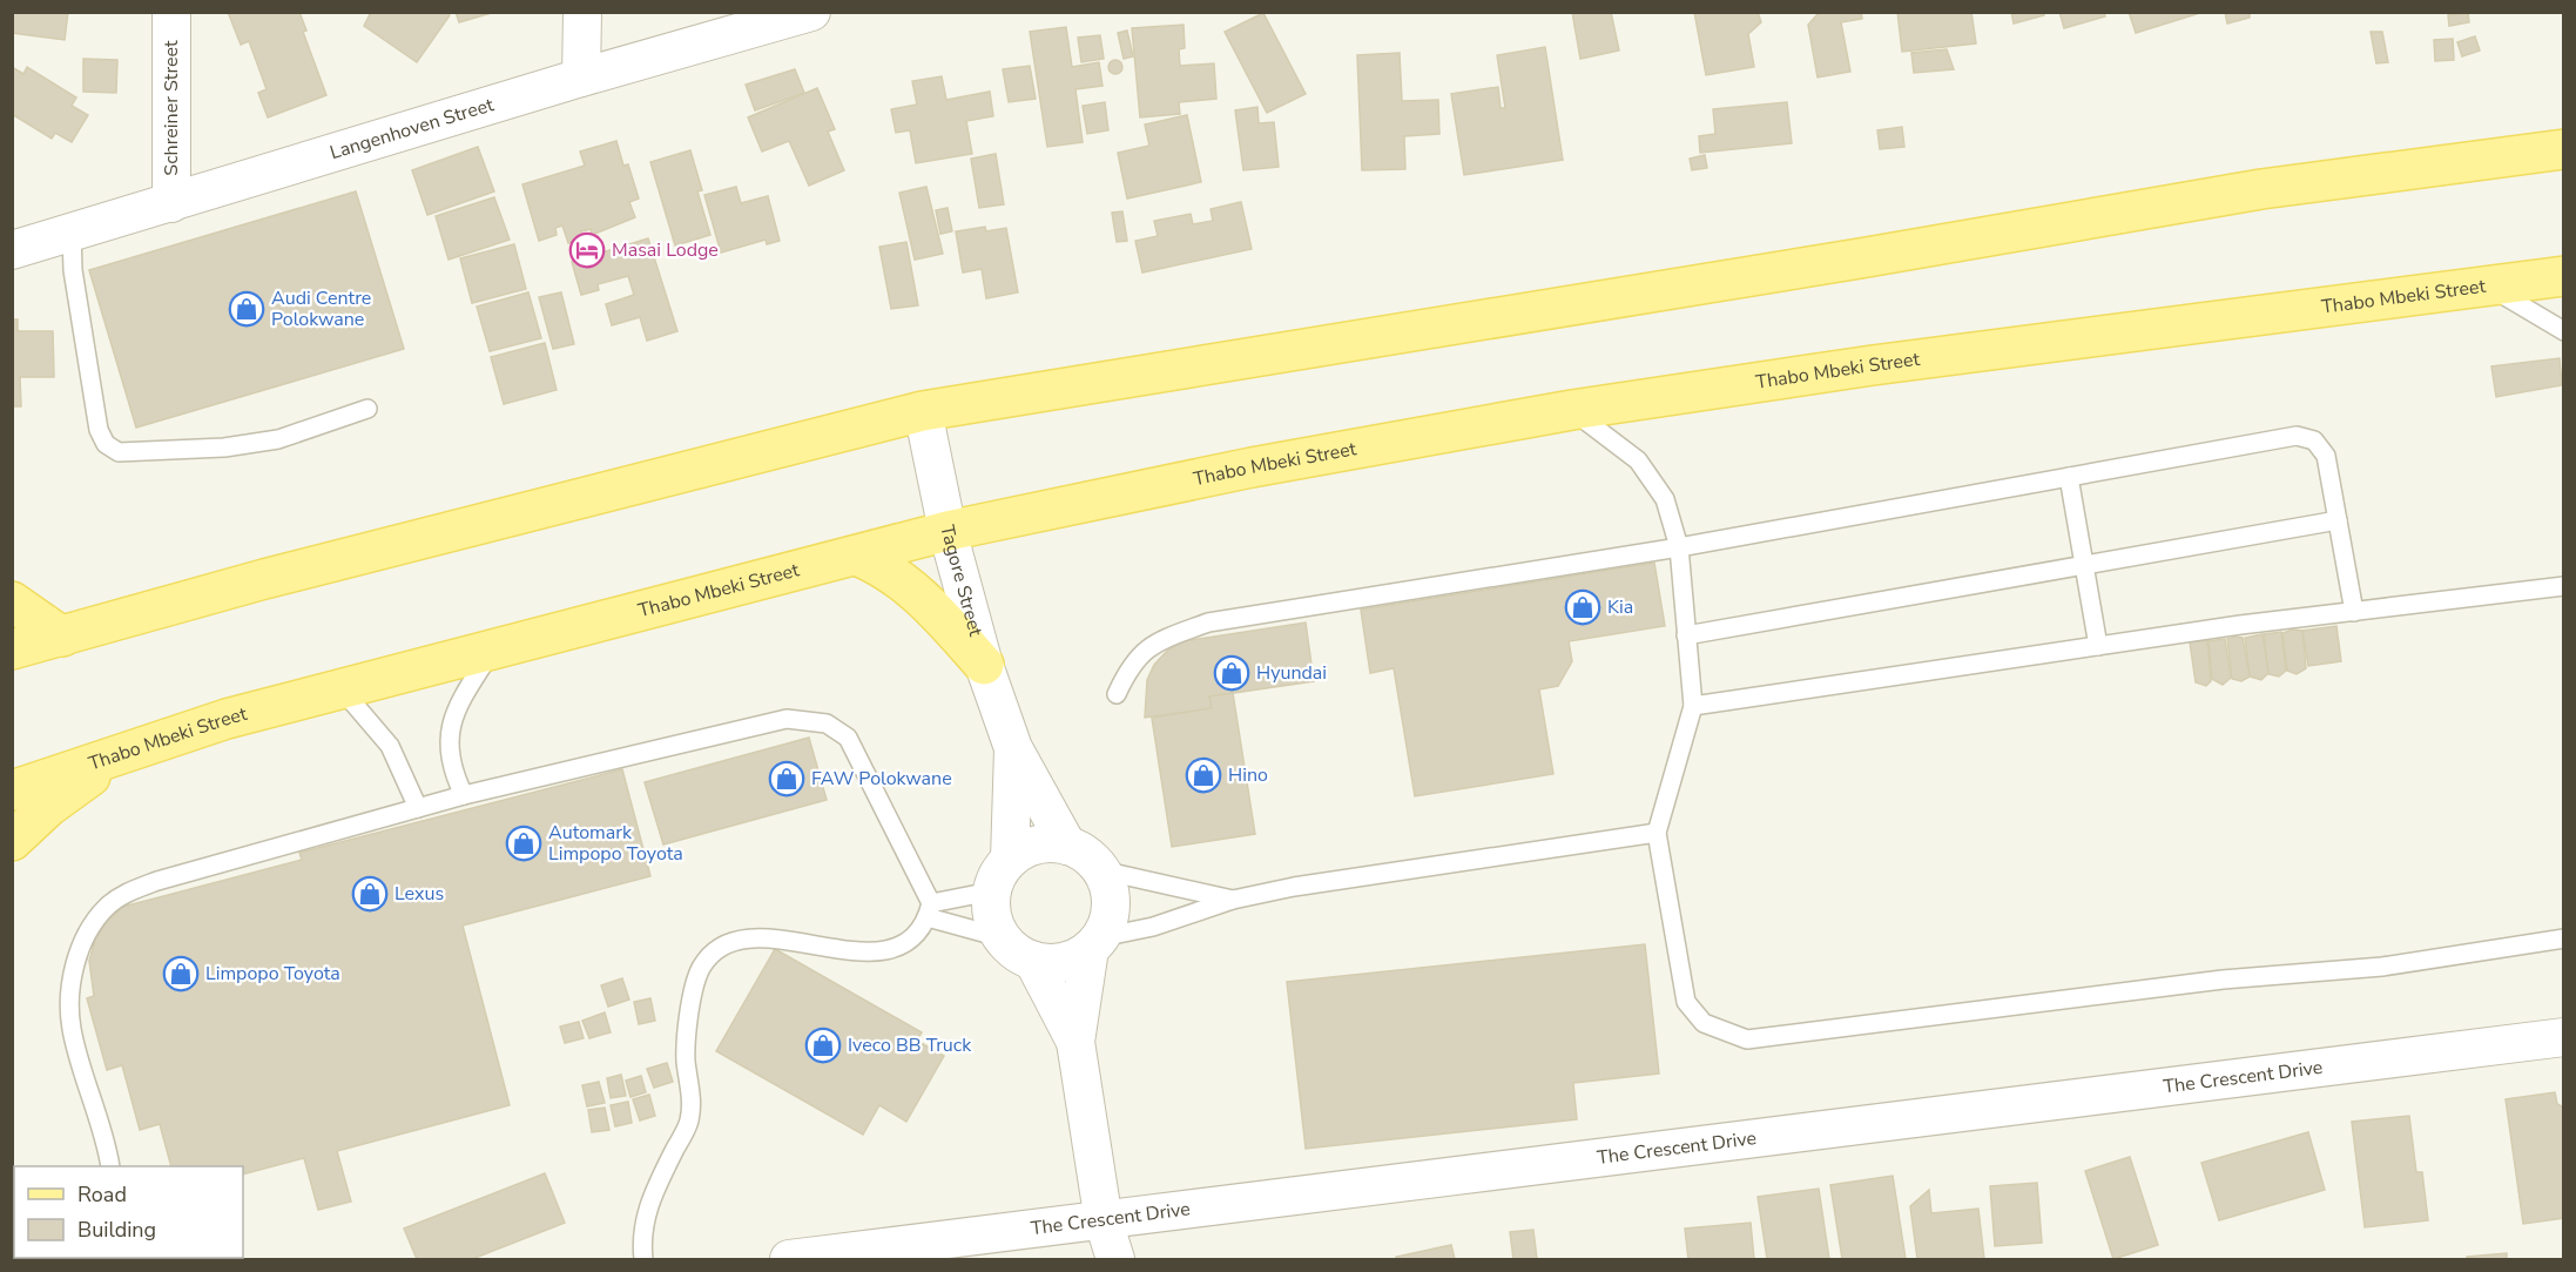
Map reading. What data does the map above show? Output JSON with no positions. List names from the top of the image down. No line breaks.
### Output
{"streets":{"main road":["Thabo Mbeki Street"],"street":["Schreiner Street","Langenhoven Street","Tagore Street","The Crescent Drive"]},"crossings":[["Schreiner Street","Langenhoven Street"],["Thabo Mbeki Street","Tagore Street"]],"places":{"hotel":["Masai Lodge"],"shop":["Audi Centre Polokwane","Kia","Hyundai","Hino","FAW Polokwane","Automark Limpopo Toyota","Lexus","Limpopo Toyota","Iveco BB Truck"]},"legend":["Road","Building"]}
